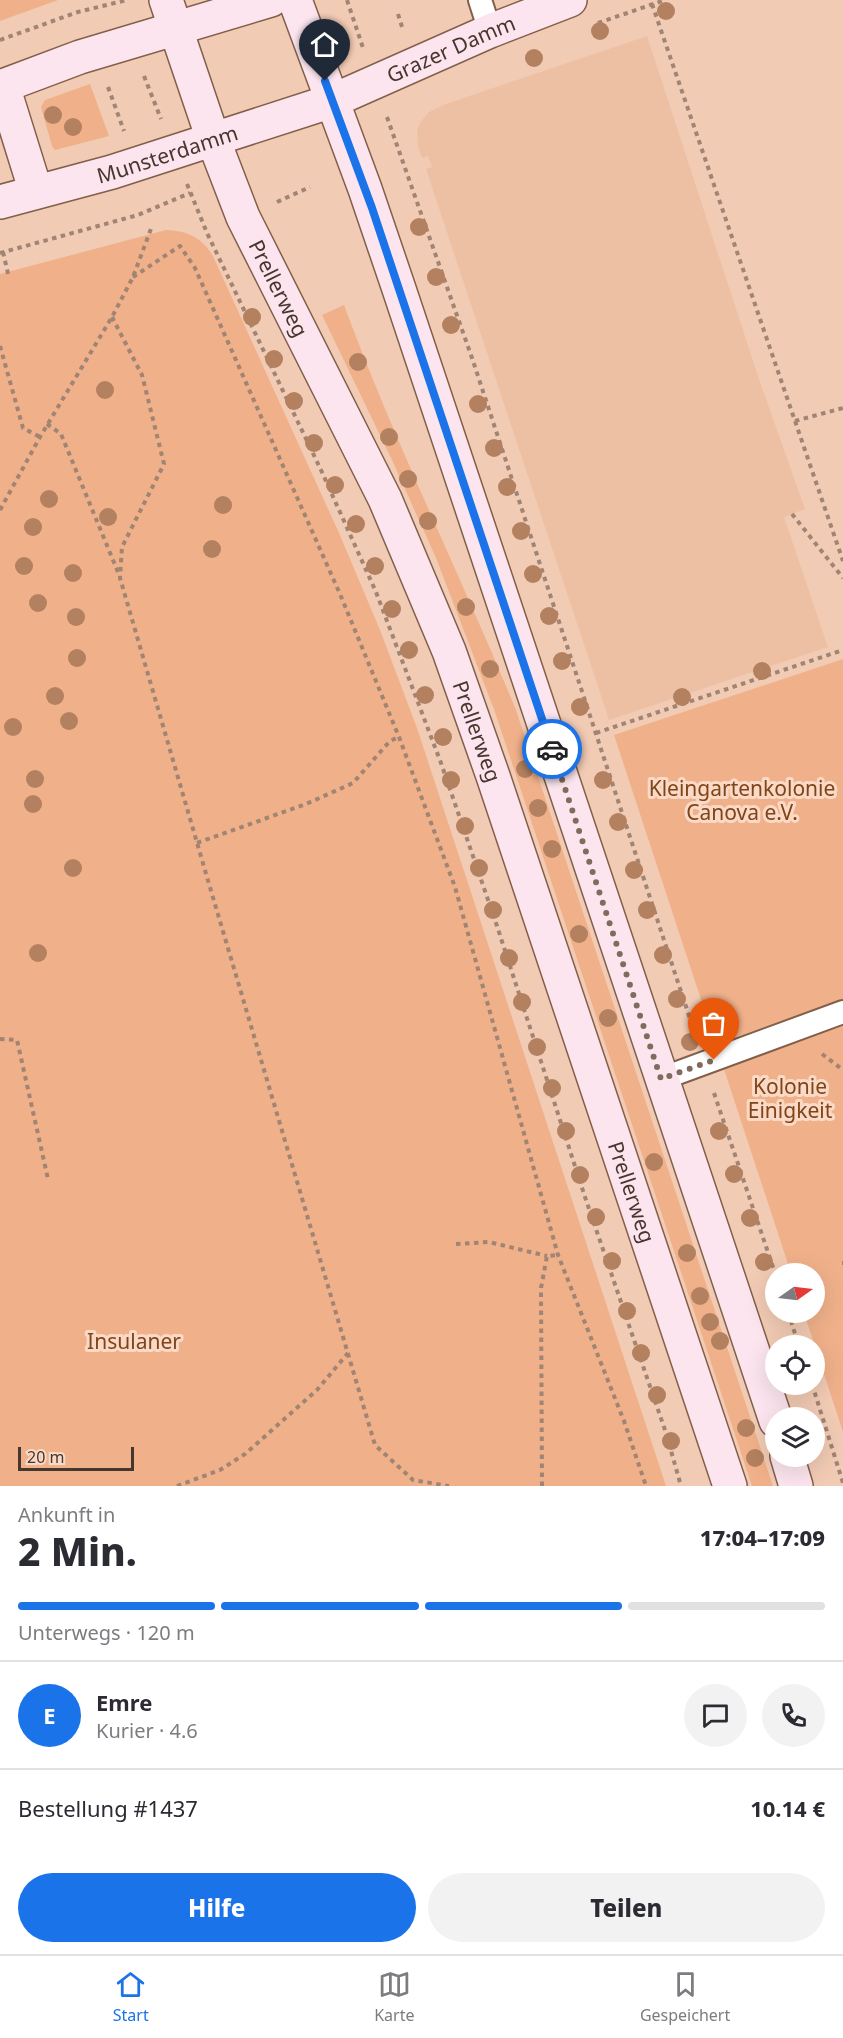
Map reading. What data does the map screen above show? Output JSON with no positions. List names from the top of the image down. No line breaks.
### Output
{"streets":{"main road":["Grazer Damm","Munsterdamm","Prellerweg"]},"crossings":[["Grazer Damm","Munsterdamm"],["Munsterdamm","Prellerweg"]],"parks":["Kleingartenkolonie Canova e.V.","Kolonie Einigkeit","Insulaner"],"scale_bar":"20 m","north":"right","page":{"scale":"20 m","heading":["2 Min.","Ankunft in","17:04–17:09"],"panel":["Emre","Kurier · 4.6","Bestellung #1437","10.14 €"],"bar":"Unterwegs · 120 m","round":"E","buttons":["Hilfe","Teilen"],"tabs":["Start","Karte","Gespeichert"]}}
